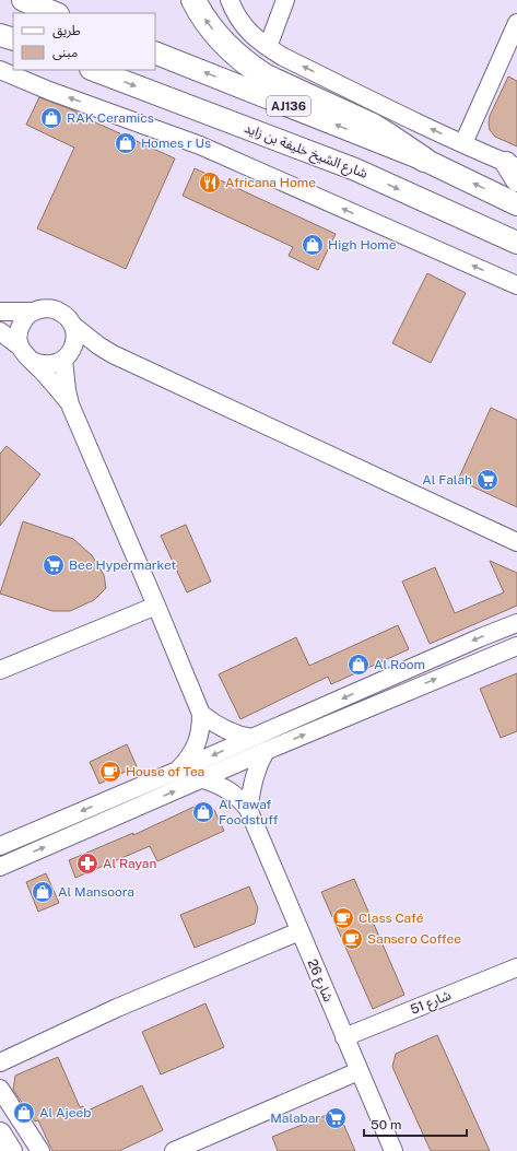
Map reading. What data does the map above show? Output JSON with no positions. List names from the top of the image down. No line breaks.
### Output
{"streets":{"main road":["AJ136","شارع الشيخ خليفة بن زايد"],"street":["شارع 26","شارع 51"]},"crossings":[["شارع 26","شارع 51"]],"places":{"shop":["RAK Ceramics","Homes r Us","High Home","Al Room","Al Tawaf Foodstuff","Al Mansoora","Al Ajeeb"],"restaurant":["Africana Home"],"supermarket":["Al Falah","Bee Hypermarket","Malabar"],"cafe":["House of Tea","Class Café","Sansero Coffee"],"pharmacy":["Al Rayan"]},"legend":["طريق","مبنى"],"scale_bar":"50 m"}
